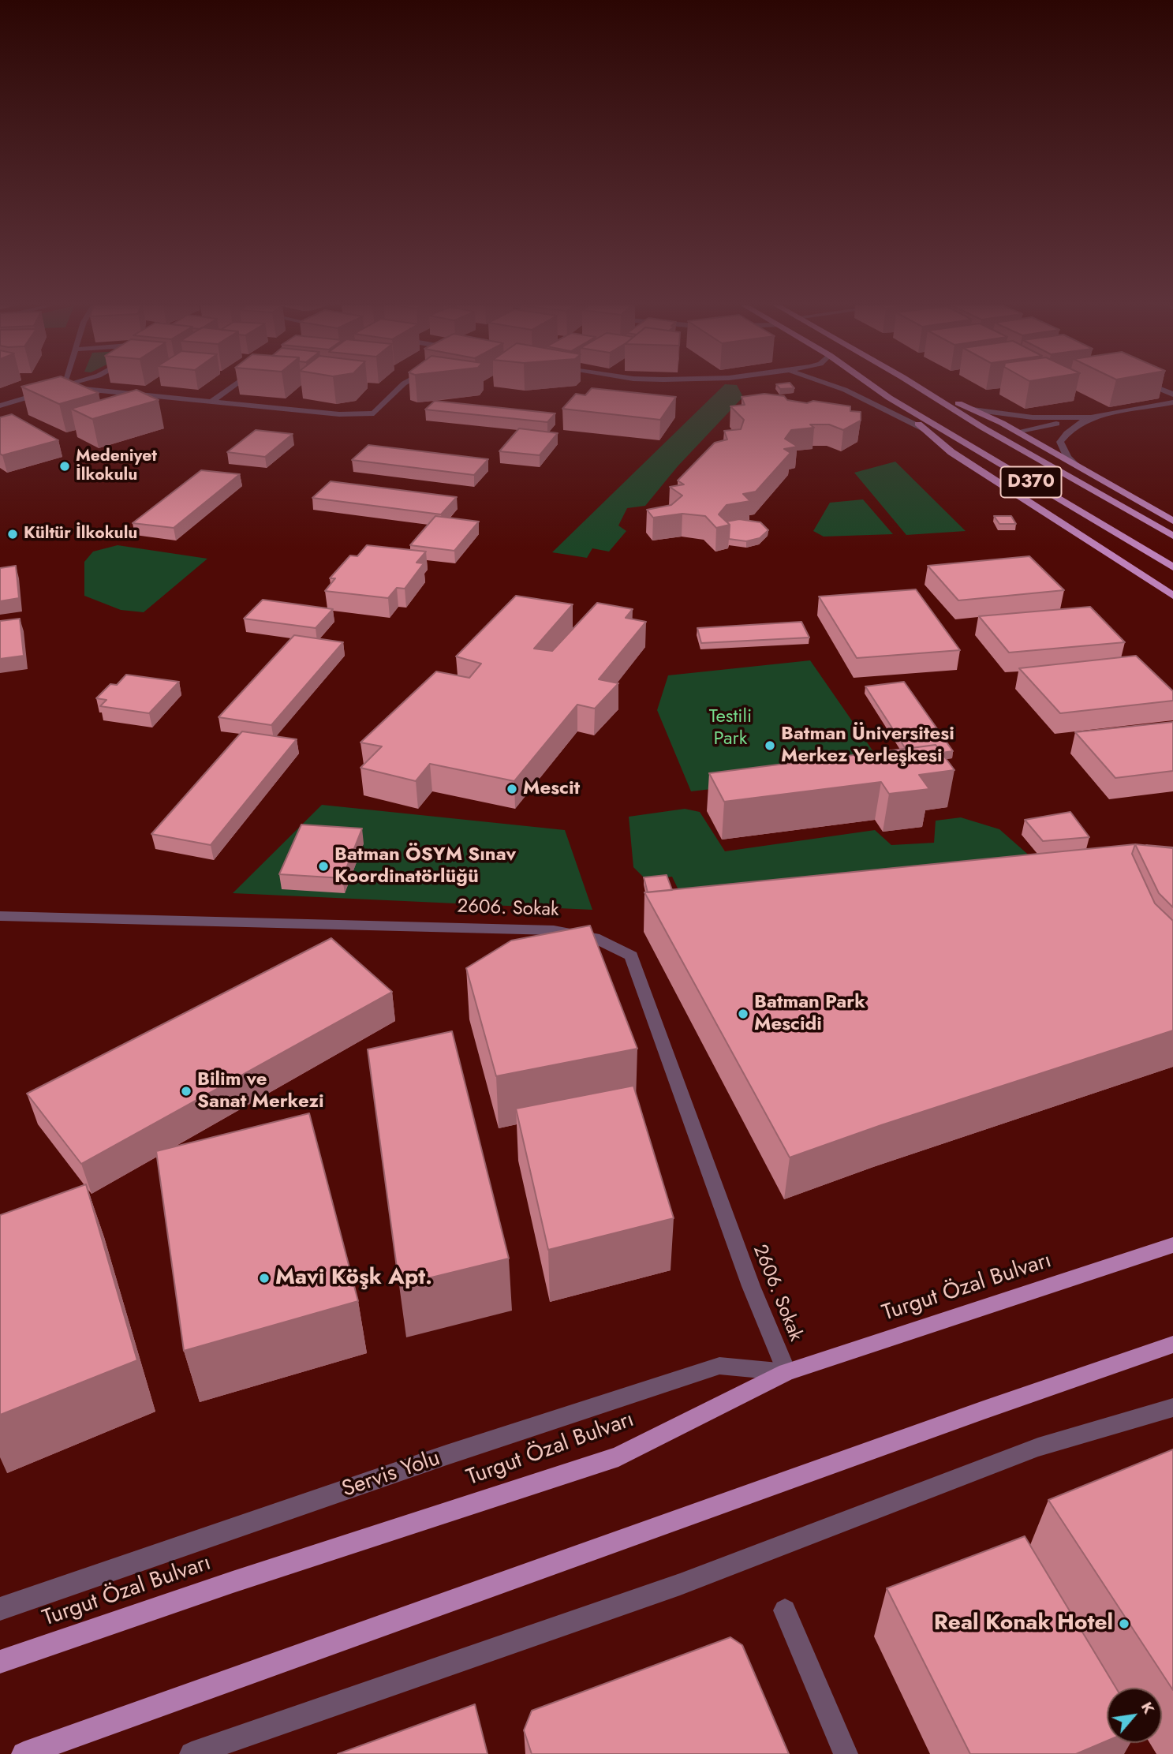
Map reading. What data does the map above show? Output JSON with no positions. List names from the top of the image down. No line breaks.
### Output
{"streets":{"highway":["D370"],"main road":["Turgut Özal Bulvarı"],"street":["2606. Sokak","Servis Yolu"]},"crossings":[["2606. Sokak","Turgut Özal Bulvarı"],["2606. Sokak","Servis Yolu"],["Turgut Özal Bulvarı","Servis Yolu"]],"parks":["Testili Park"],"places":["Medeniyet İlkokulu","Kültür İlkokulu","Batman Üniversitesi Merkez Yerleşkesi","Mescit","Batman ÖSYM Sınav Koordinatörlüğü","Batman Park Mescidi","Bilim ve Sanat Merkezi","Mavi Köşk Apt.","Real Konak Hotel"],"north":"top right"}
